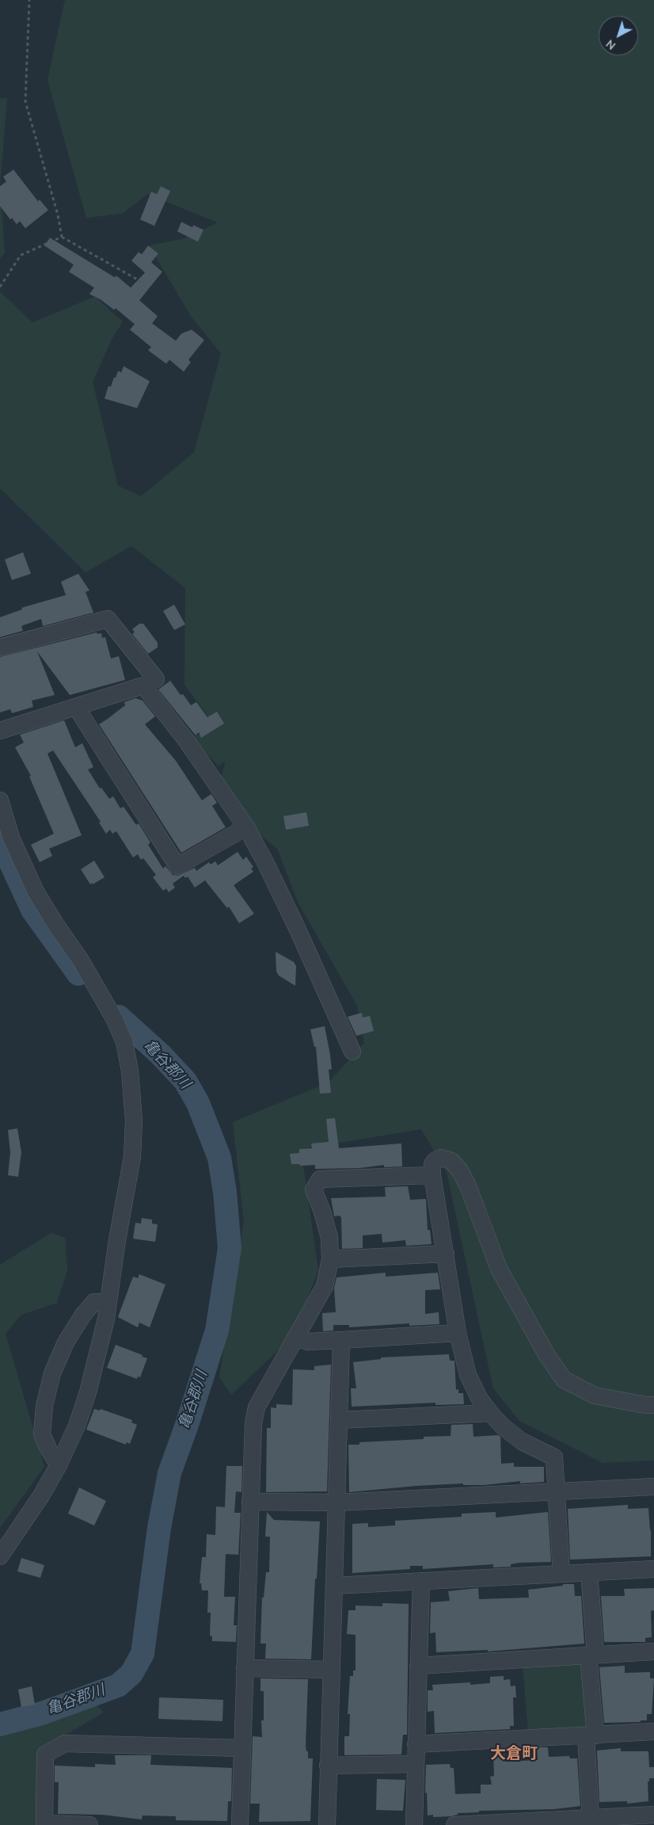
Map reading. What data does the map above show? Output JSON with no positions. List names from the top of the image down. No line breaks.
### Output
{"districts":["大倉町"],"water":["亀谷郡川"],"north":"bottom left"}
